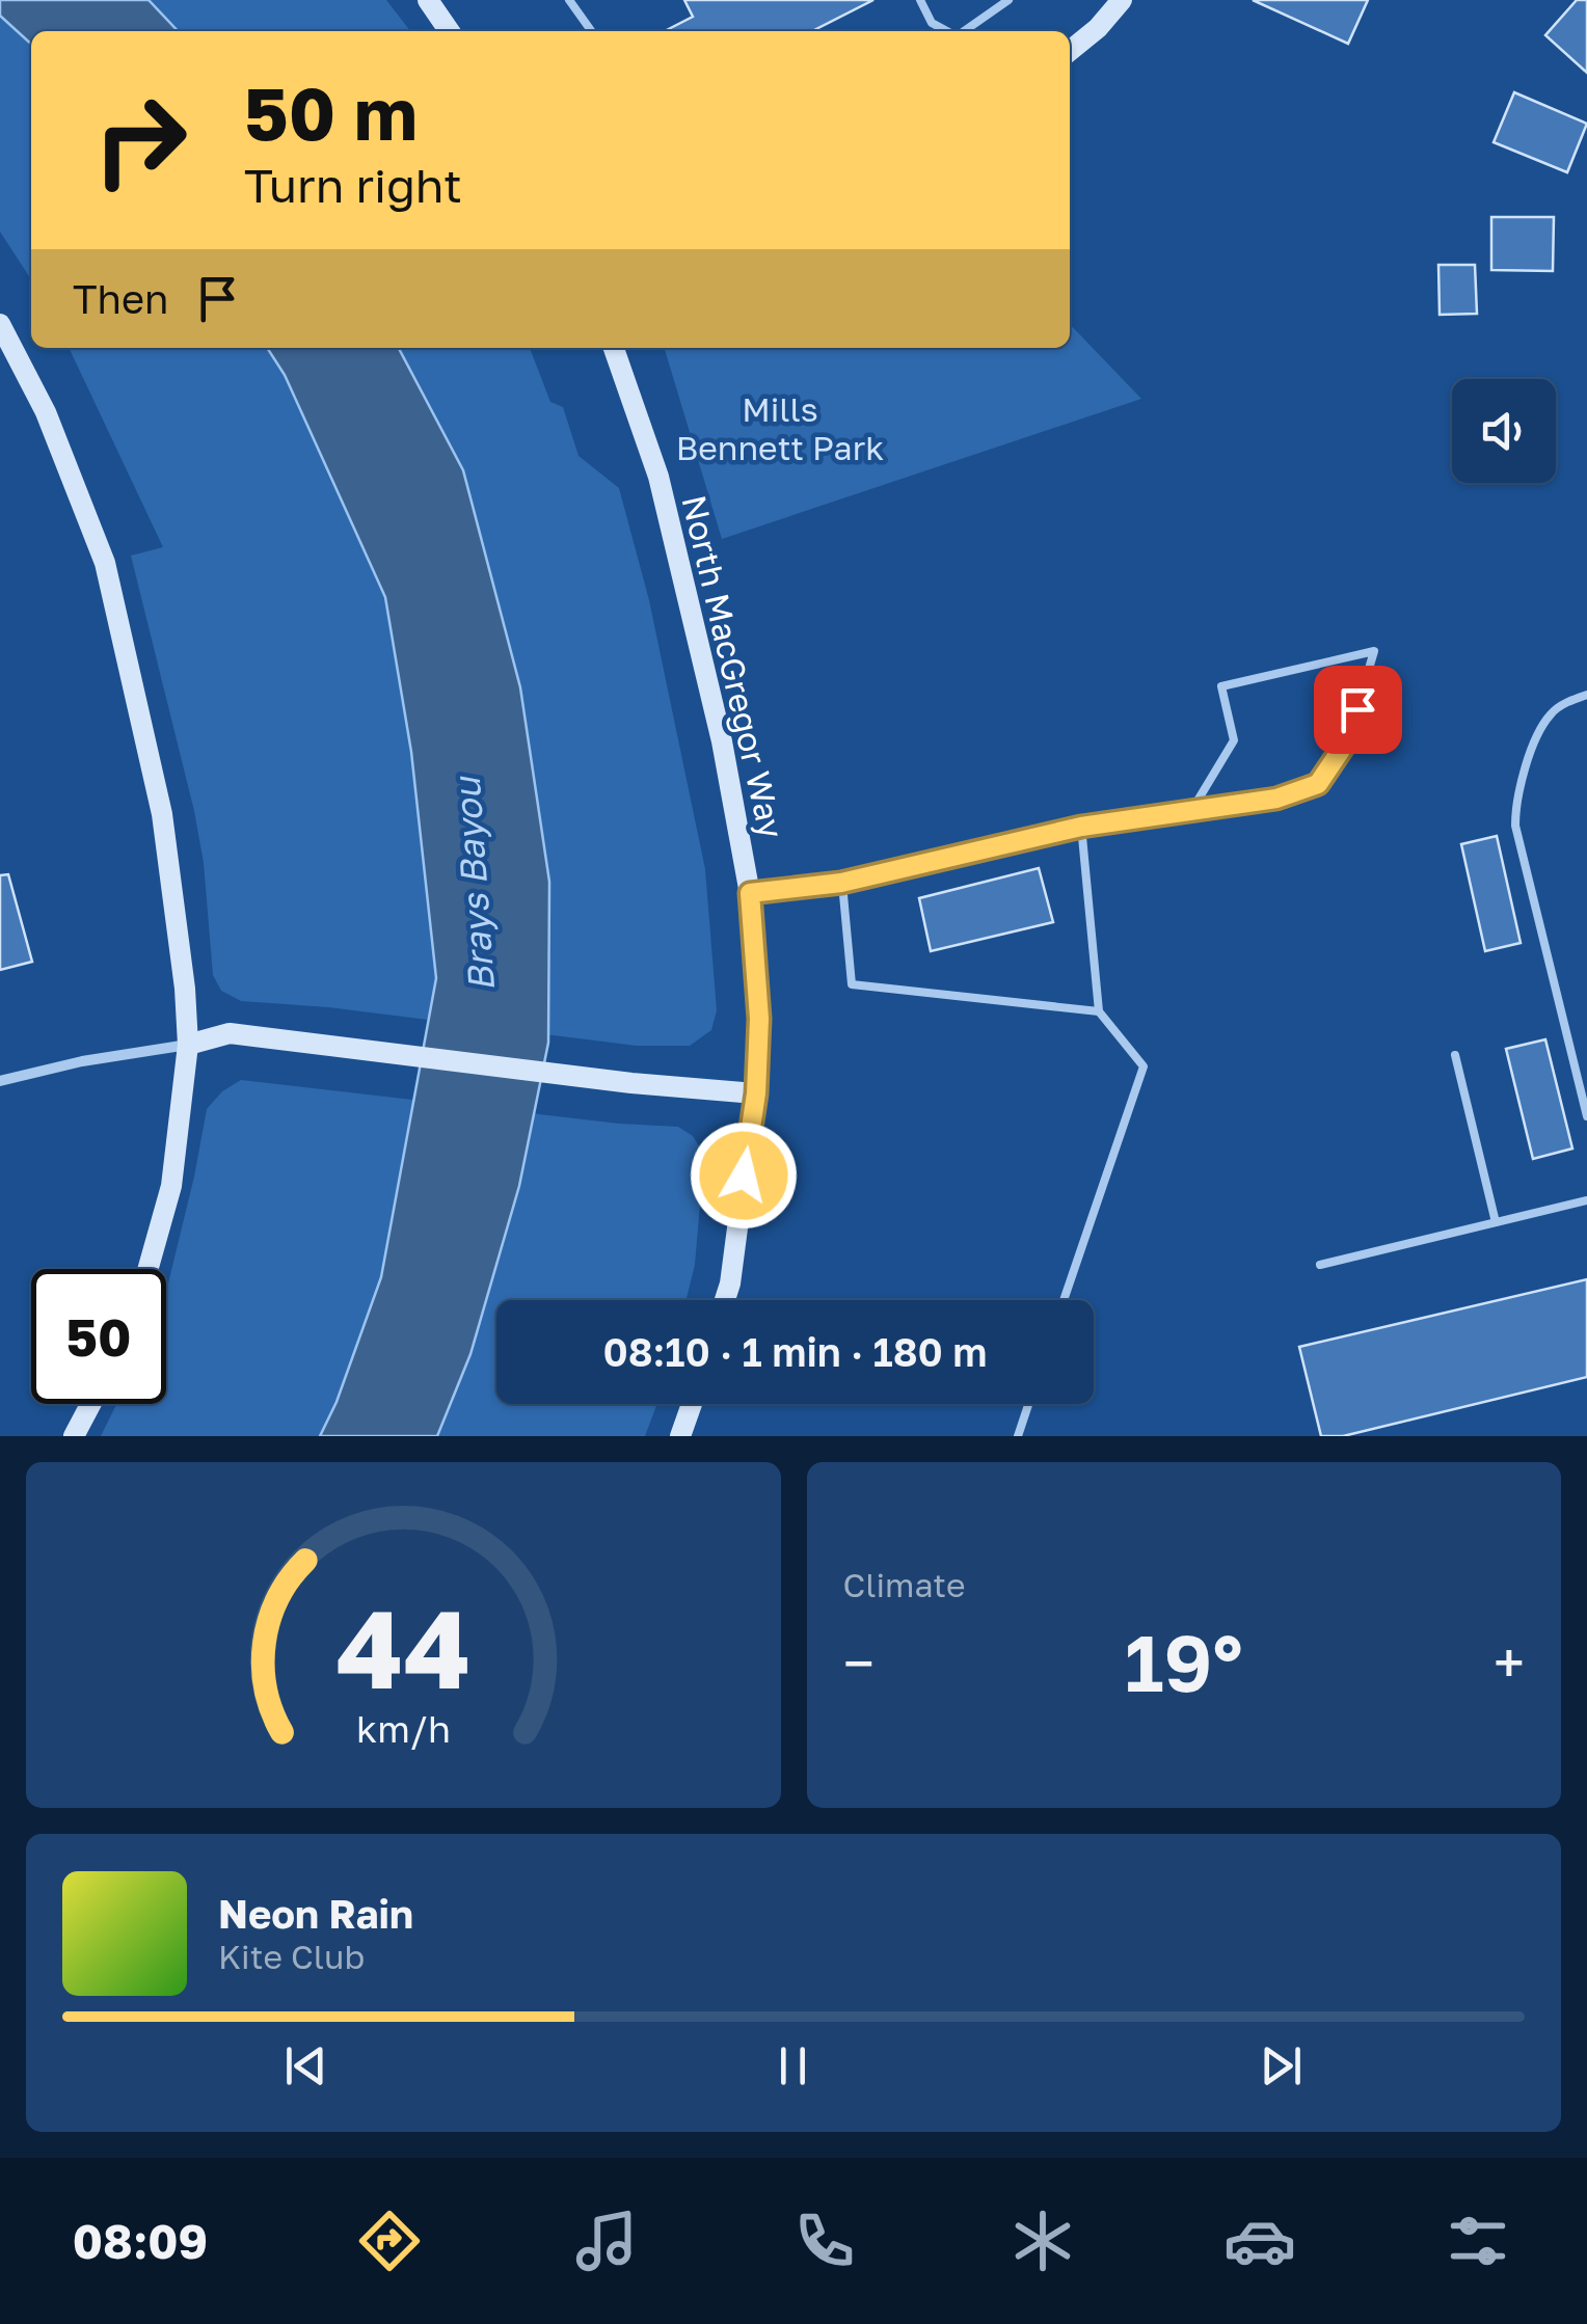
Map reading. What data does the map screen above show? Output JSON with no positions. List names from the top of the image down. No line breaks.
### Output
{"streets":{"main road":["North MacGregor Way"]},"water":["Brays Bayou"],"parks":["Mills Bennett Park"],"page":{"turn":["50 m","Turn right"],"then":"Then","limit":"50","trip":"08:10 · 1 min · 180 m","tile":"Climate","heat":["−","19°","+"],"song":["Neon Rain","Kite Club"],"tabs":"08:09","gauge":["44","km/h"]}}
